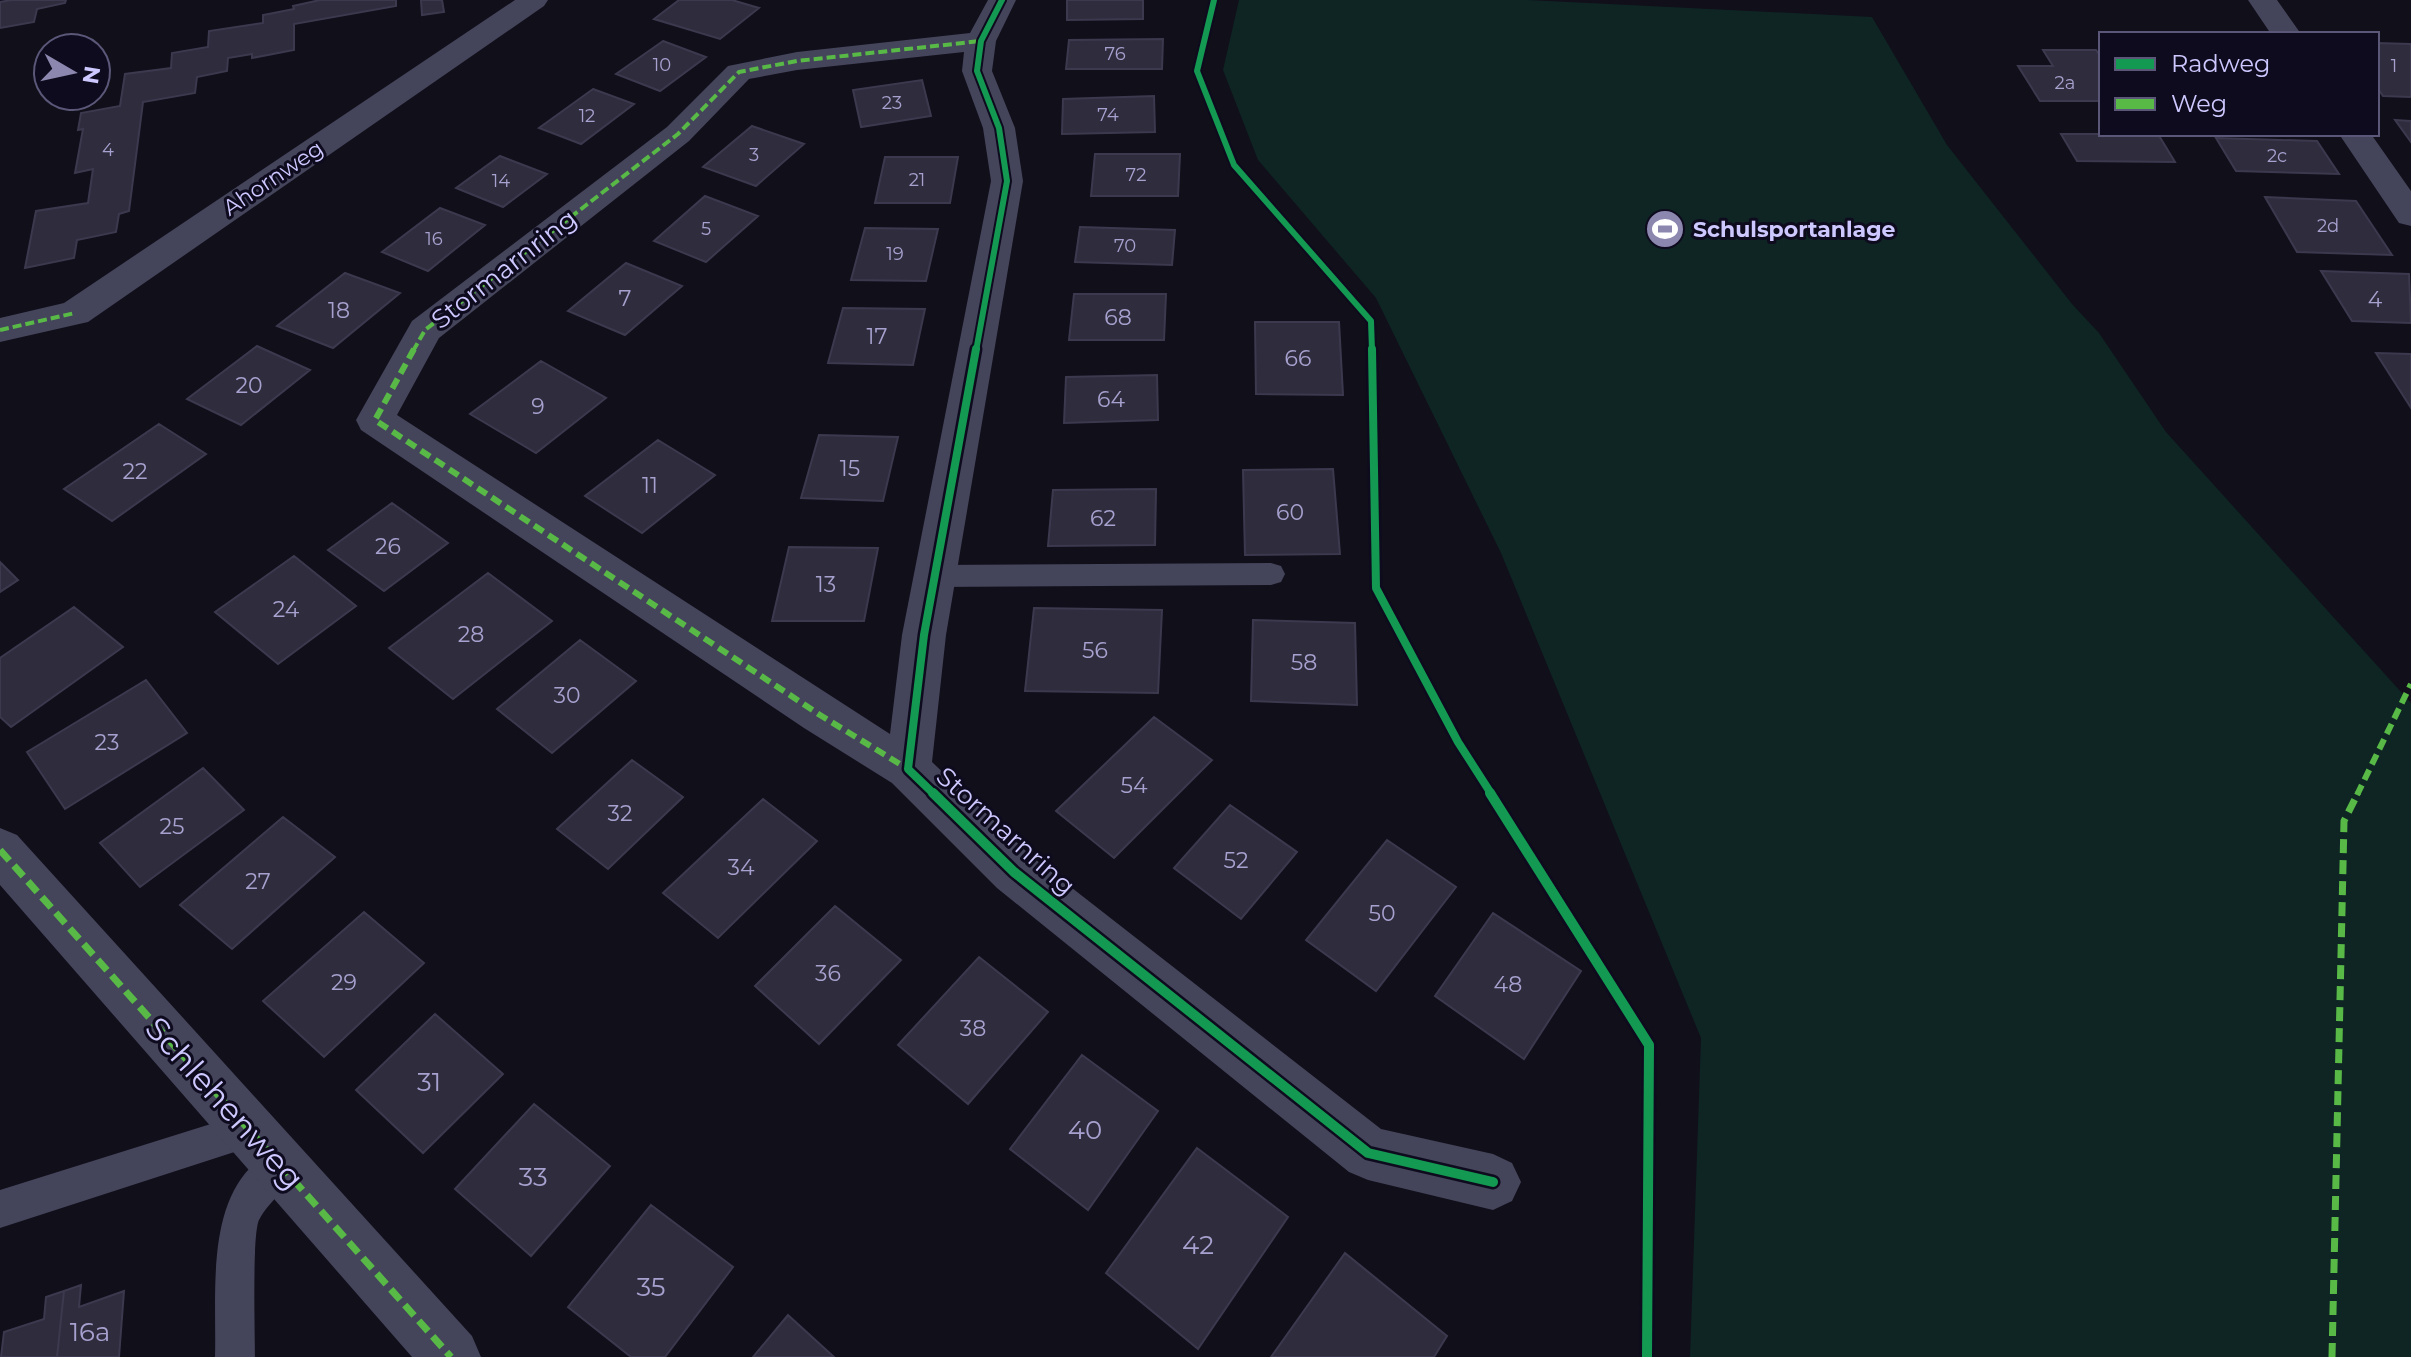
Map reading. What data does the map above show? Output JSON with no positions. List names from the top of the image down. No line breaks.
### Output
{"streets":{"street":["Ahornweg","Stormarnring","Schlehenweg"]},"places":{"sports":["Schulsportanlage"]},"house_numbers":["76","10","1","2a","23","74","12","4","3","2c","72","21","14","2d","5","16","70","19","7","4","18","68","17","66","20","64","9","15","22","11","60","62","26","13","24","28","56","58","30","23","54","32","25","52","34","27","50","36","29","48","38","31","40","33","42","35","16a"],"legend":["Radweg","Weg"],"north":"right"}
